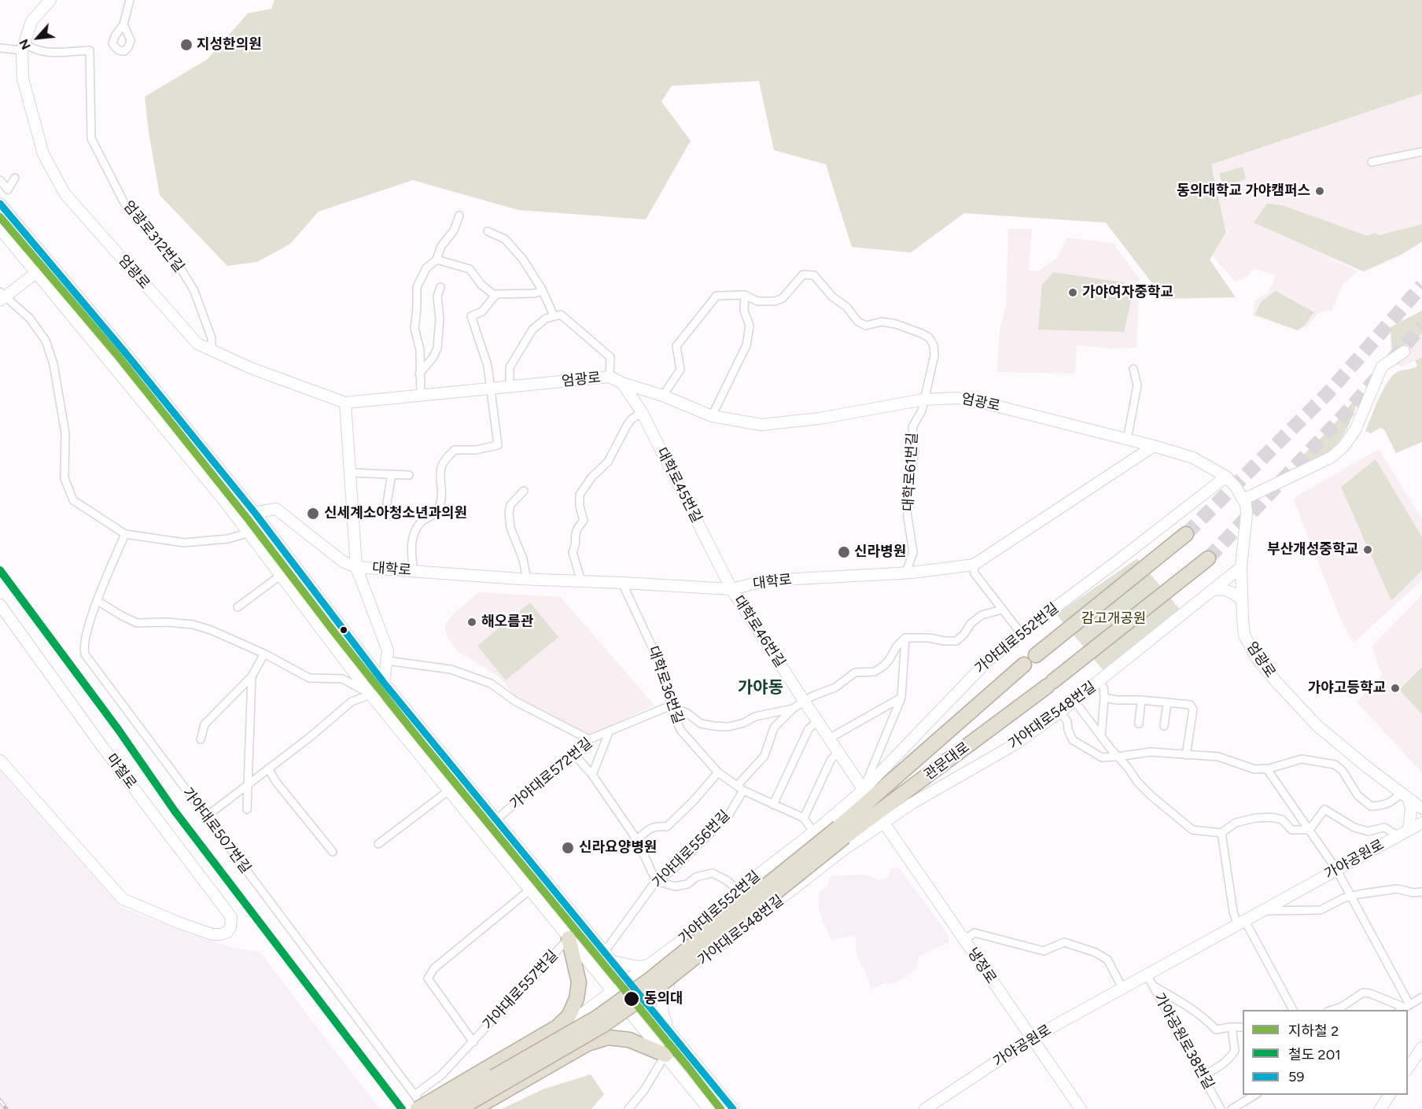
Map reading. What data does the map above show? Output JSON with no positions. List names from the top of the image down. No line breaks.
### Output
{"streets":{"highway":["관문대로"],"main road":["엄광로","대학로45번길","대학로","대학로46번길","가야대로552번길","가야대로548번길","마철로","가야공원로","냉정로"],"street":["엄광로312번길","대학로61번길","대학로36번길","가야대로572번길","가야대로507번길","가야대로556번길","가야대로557번길","가야공원로38번길"]},"crossings":[["엄광로312번길","엄광로"],["엄광로","대학로61번길"],["엄광로","대학로45번길"],["엄광로","대학로"],["엄광로","가야대로552번길"],["엄광로","가야대로548번길"],["대학로61번길","대학로"],["대학로45번길","대학로"],["대학로45번길","대학로46번길"],["대학로","대학로46번길"],["대학로","대학로36번길"],["대학로46번길","가야대로552번길"],["가야대로552번길","가야대로548번길"],["가야대로552번길","관문대로"],["대학로36번길","가야대로572번길"],["대학로36번길","가야대로556번길"],["가야대로548번길","관문대로"],["가야대로548번길","냉정로"],["가야대로507번길","가야대로557번길"],["가야공원로","냉정로"],["가야공원로","가야공원로38번길"]],"districts":["가야동"],"parks":["감고개공원"],"places":["지성한의원","동의대학교 가야캠퍼스","가야여자중학교","신세계소아청소년과의원","부산개성중학교","신라병원","해오름관","가야고등학교","신라요양병원","동의대"],"lines":["transit line 59","metro line 2","rail line 201"],"legend":["지하철 2","철도 201","59"],"north":"bottom left"}
